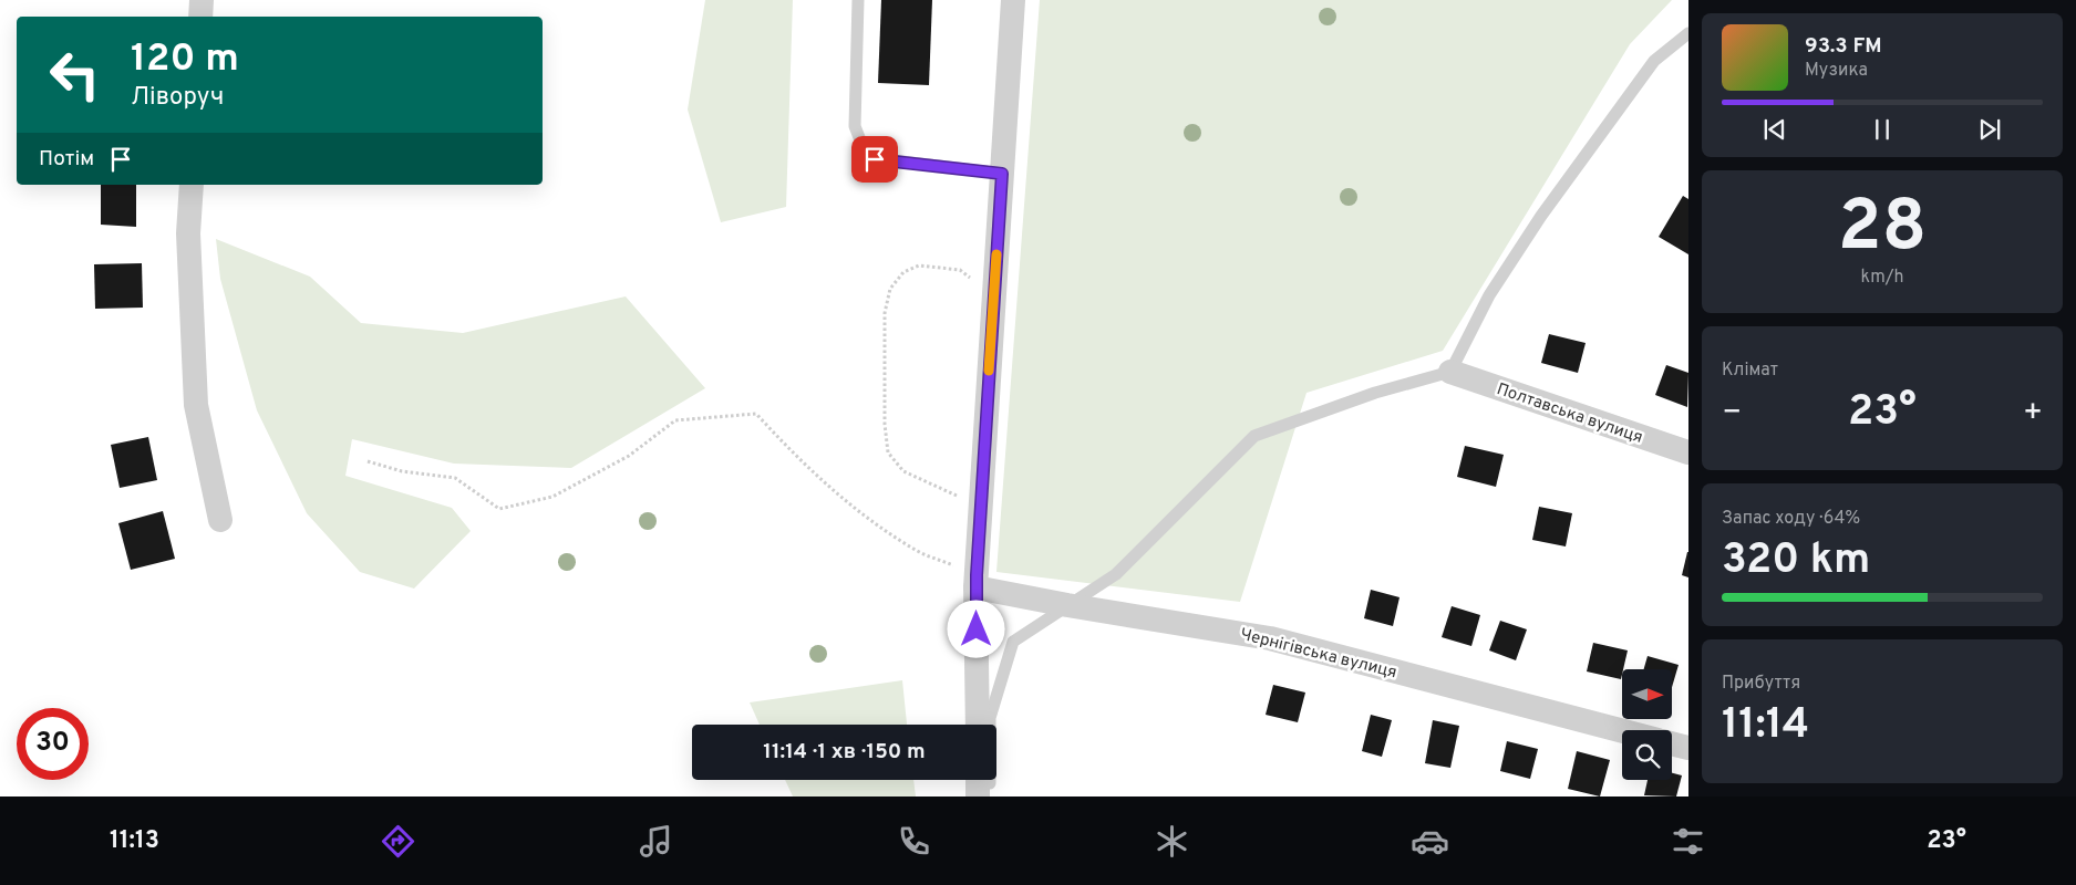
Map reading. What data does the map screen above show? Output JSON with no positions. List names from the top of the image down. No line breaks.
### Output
{"streets":{"street":["Полтавська вулиця","Чернігівська вулиця"]},"north":"right","page":{"turn":["120 m","Ліворуч"],"song":["93.3 FM","Музика"],"then":"Потім","tile":[["28","km/h"],"Клімат",["Запас ходу · 64%","320 km"],["Прибуття","11:14"]],"heat":["−","23°","+"],"limit":"30","trip":"11:14 · 1 хв · 150 m","tabs":["11:13","23°"]}}
